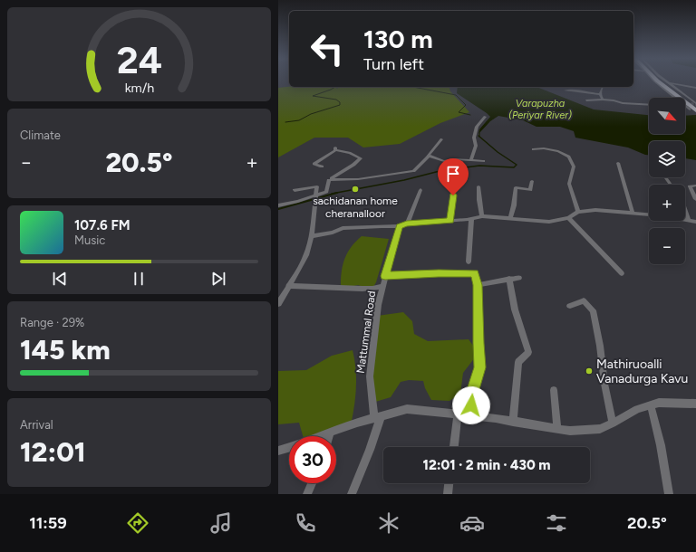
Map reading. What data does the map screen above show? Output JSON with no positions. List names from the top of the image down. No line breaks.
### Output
{"streets":{"street":["Mattummal Road"]},"water":["Varapuzha (Periyar River)"],"places":["sachidanan home cheranalloor","Mathiruoalli Vanadurga Kavu"],"north":"bottom right","page":{"turn":["130 m","Turn left"],"map_buttons":["+","−"],"tile":["Climate",["Range · 29%","145 km"],["Arrival","12:01"]],"heat":["−","20.5°","+"],"song":["107.6 FM","Music"],"limit":"30","trip":"12:01 · 2 min · 430 m","tabs":["11:59","20.5°"],"gauge":["24","km/h"]}}
